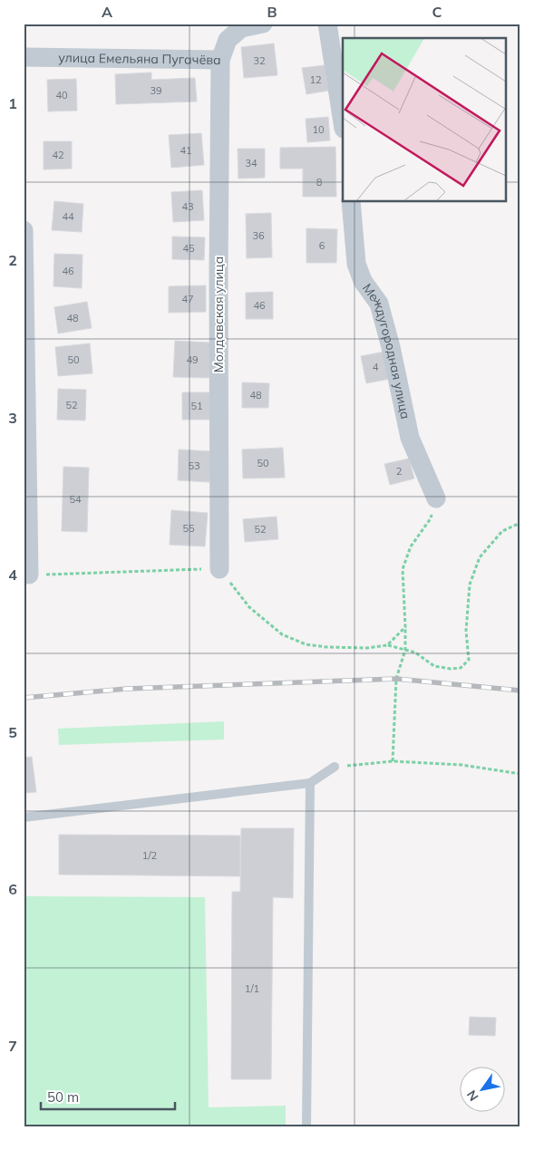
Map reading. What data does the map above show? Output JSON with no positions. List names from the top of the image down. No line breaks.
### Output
{"streets":{"street":["улица Емельяна Пугачёва","Молдавская улица","Междугородная улица"]},"crossings":[["улица Емельяна Пугачёва","Молдавская улица"]],"house_numbers":["32","12","39","40","10","41","42","34","8","43","44","36","6","45","46","47","46","48","50","49","4","48","52","51","50","53","2","54","55","52","1/2","1/1"],"scale_bar":"50 m","north":"bottom left","grid":{"columns":["A","B","C"],"rows":["1","2","3","4","5","6","7"]}}
